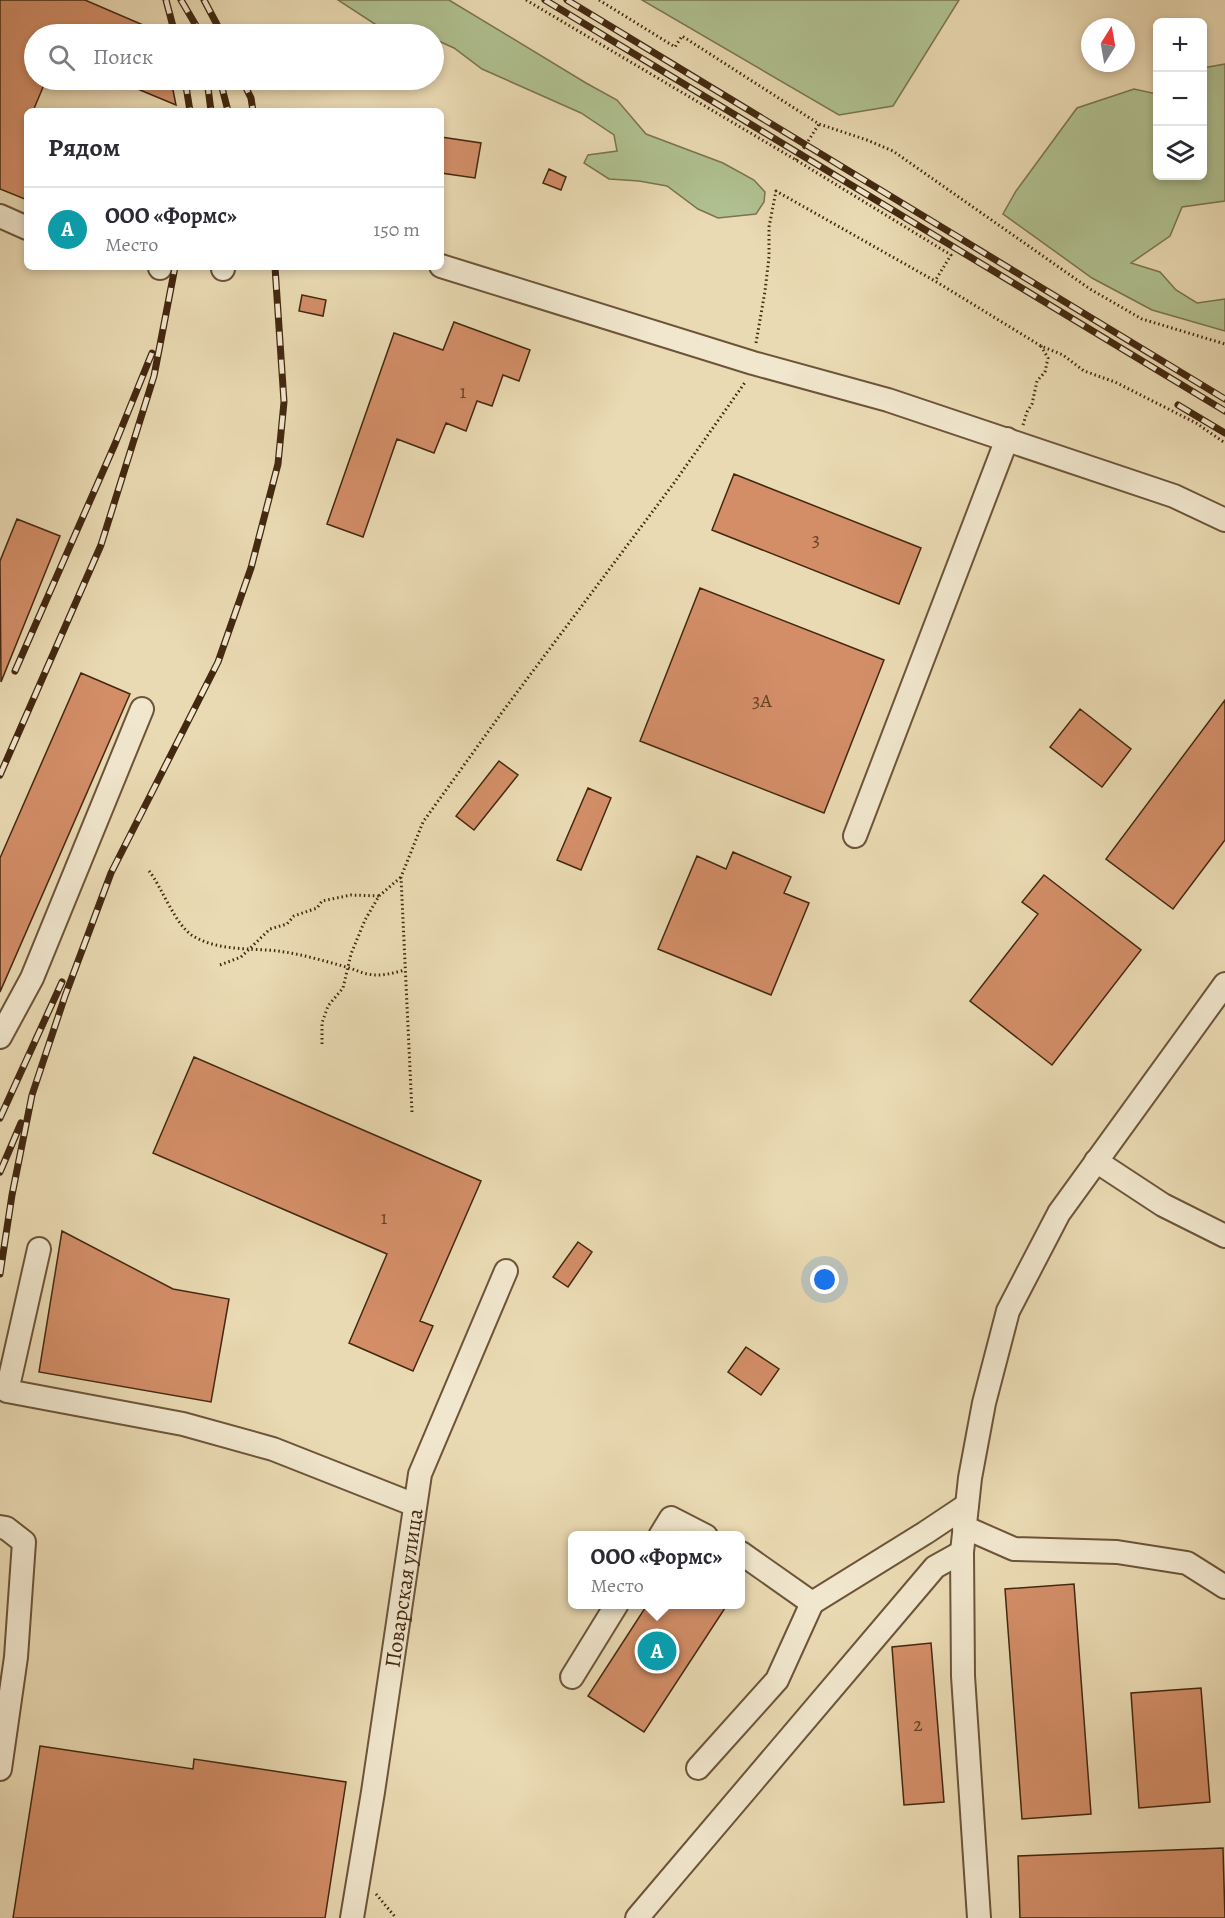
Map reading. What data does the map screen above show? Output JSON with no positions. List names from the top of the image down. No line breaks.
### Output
{"streets":{"street":["Поварская улица"]},"house_numbers":["1","3","3А","1","2"],"north":"top","page":{"map_buttons":["+","−"],"search":"Поиск","heading":"Рядом","list":[{"mark":"A","name":"ООО «Формс»","note":"Место","value":"150 m"}],"popup":["ООО «Формс»","Место"],"pins":"A"}}
